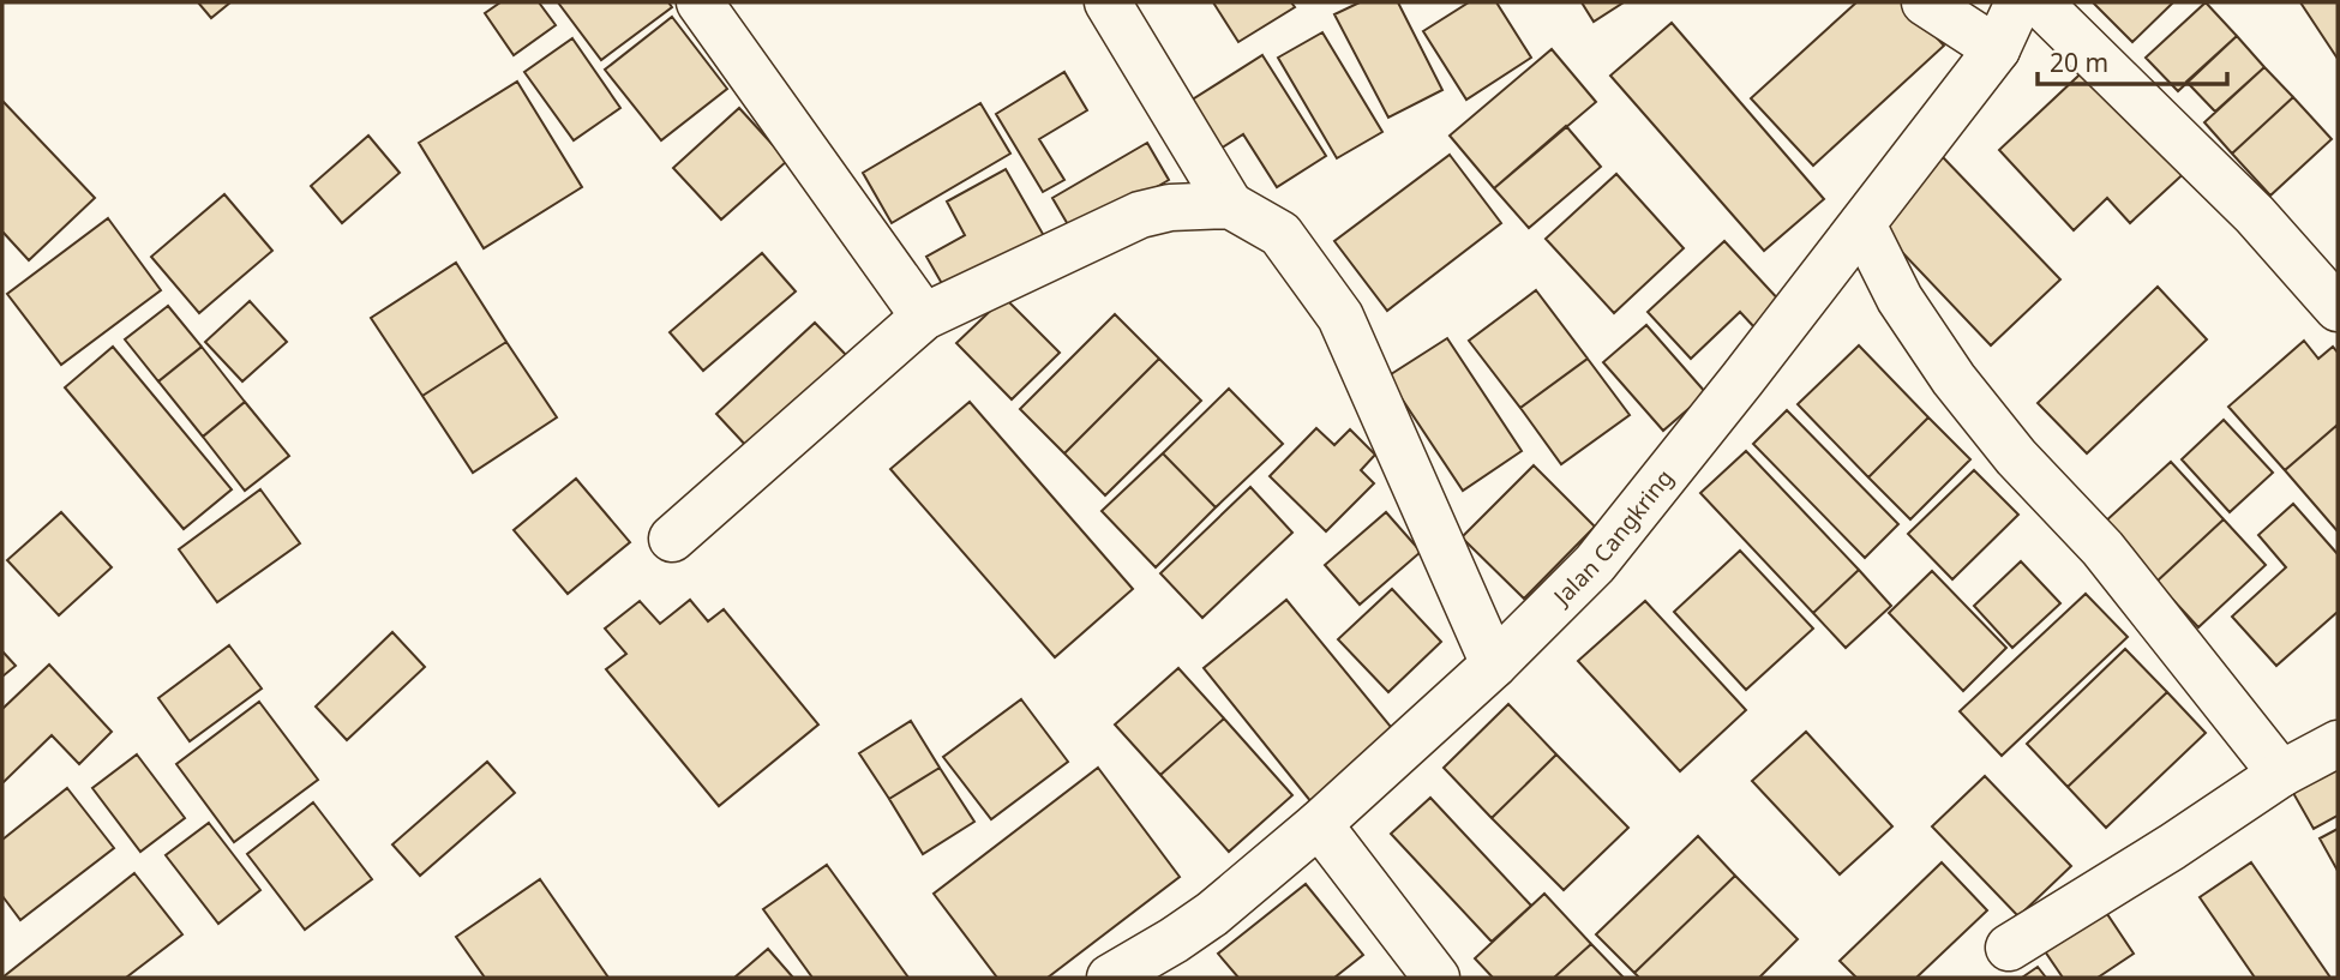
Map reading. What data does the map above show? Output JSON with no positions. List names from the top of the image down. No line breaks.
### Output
{"streets":{"street":["Jalan Cangkring"]},"scale_bar":"20 m"}
